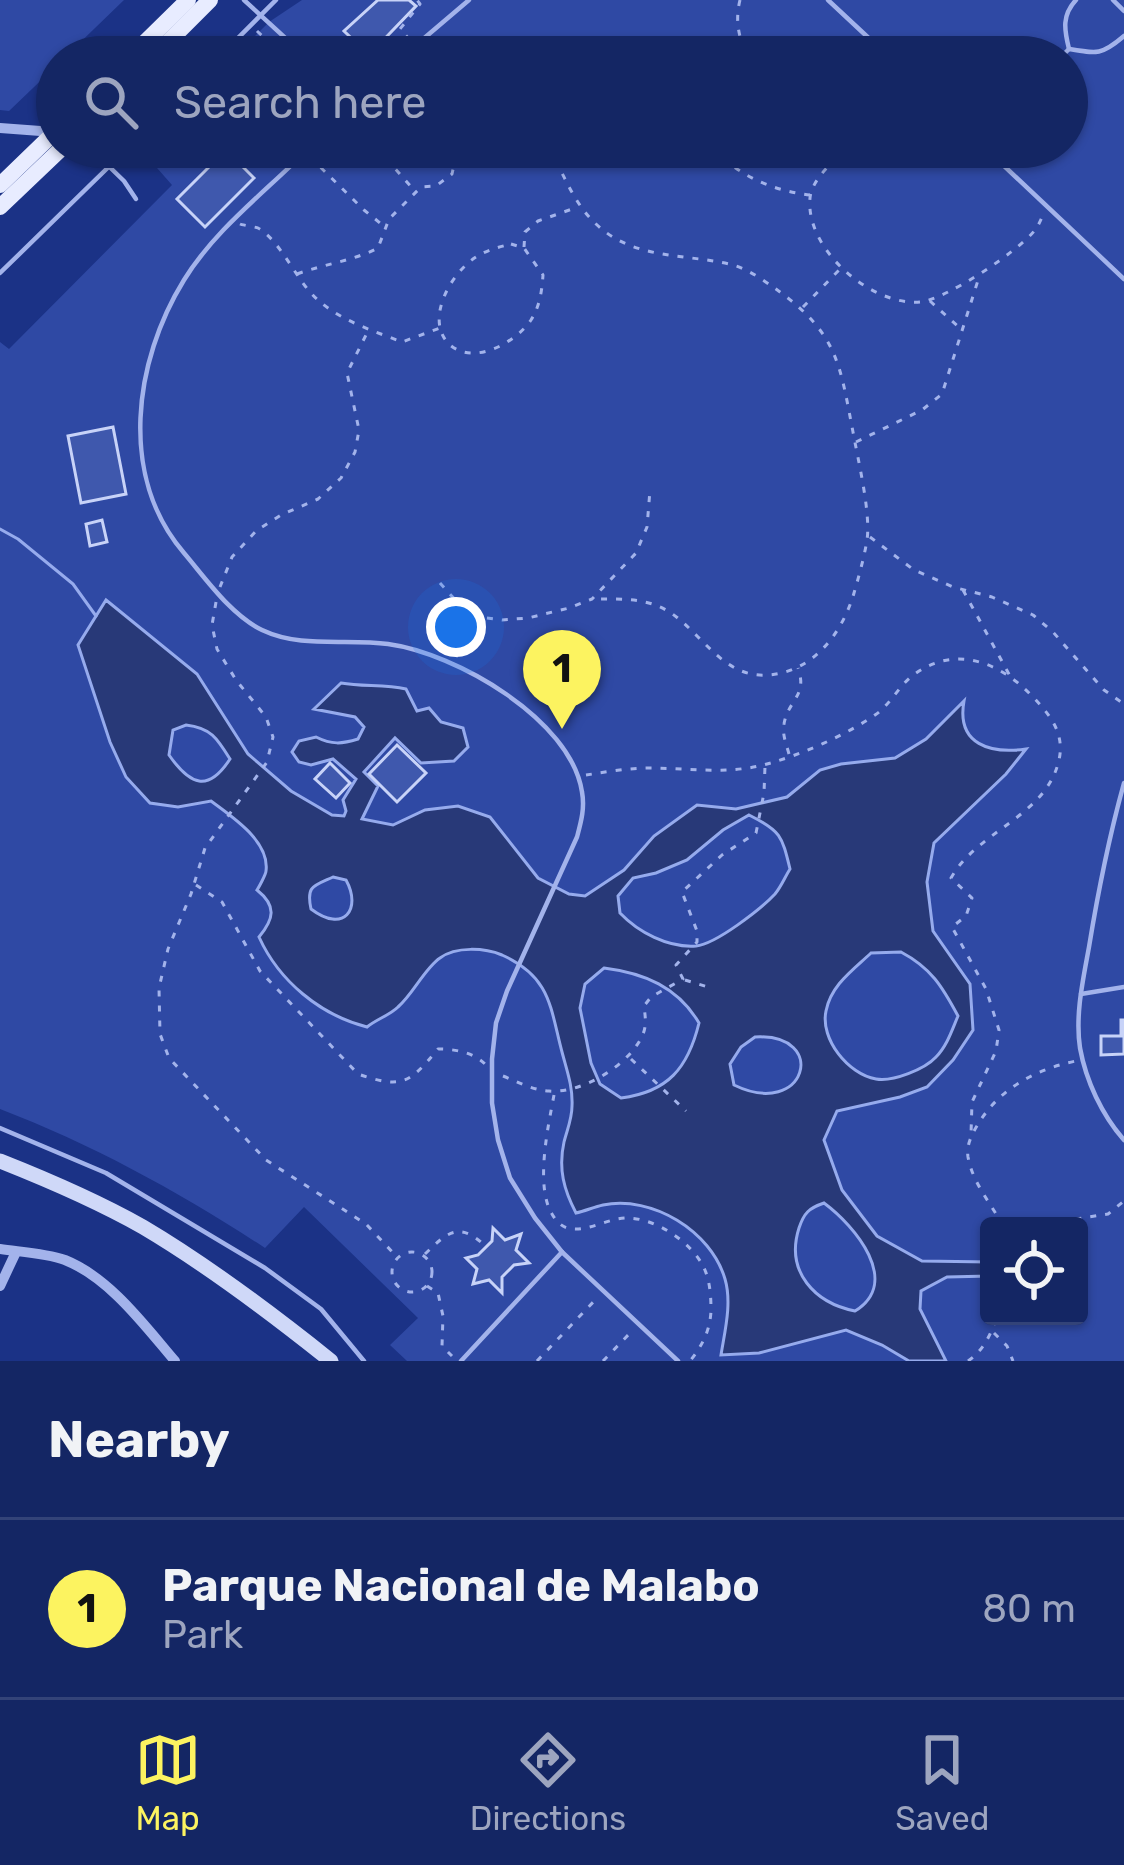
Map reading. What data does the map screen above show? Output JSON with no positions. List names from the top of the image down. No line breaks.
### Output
{"page":{"search":"Search here","pins":"1","heading":"Nearby","list":[{"mark":"1","name":"Parque Nacional de Malabo","note":"Park","value":"80 m"}],"nav":["Map","Directions","Saved"]}}
